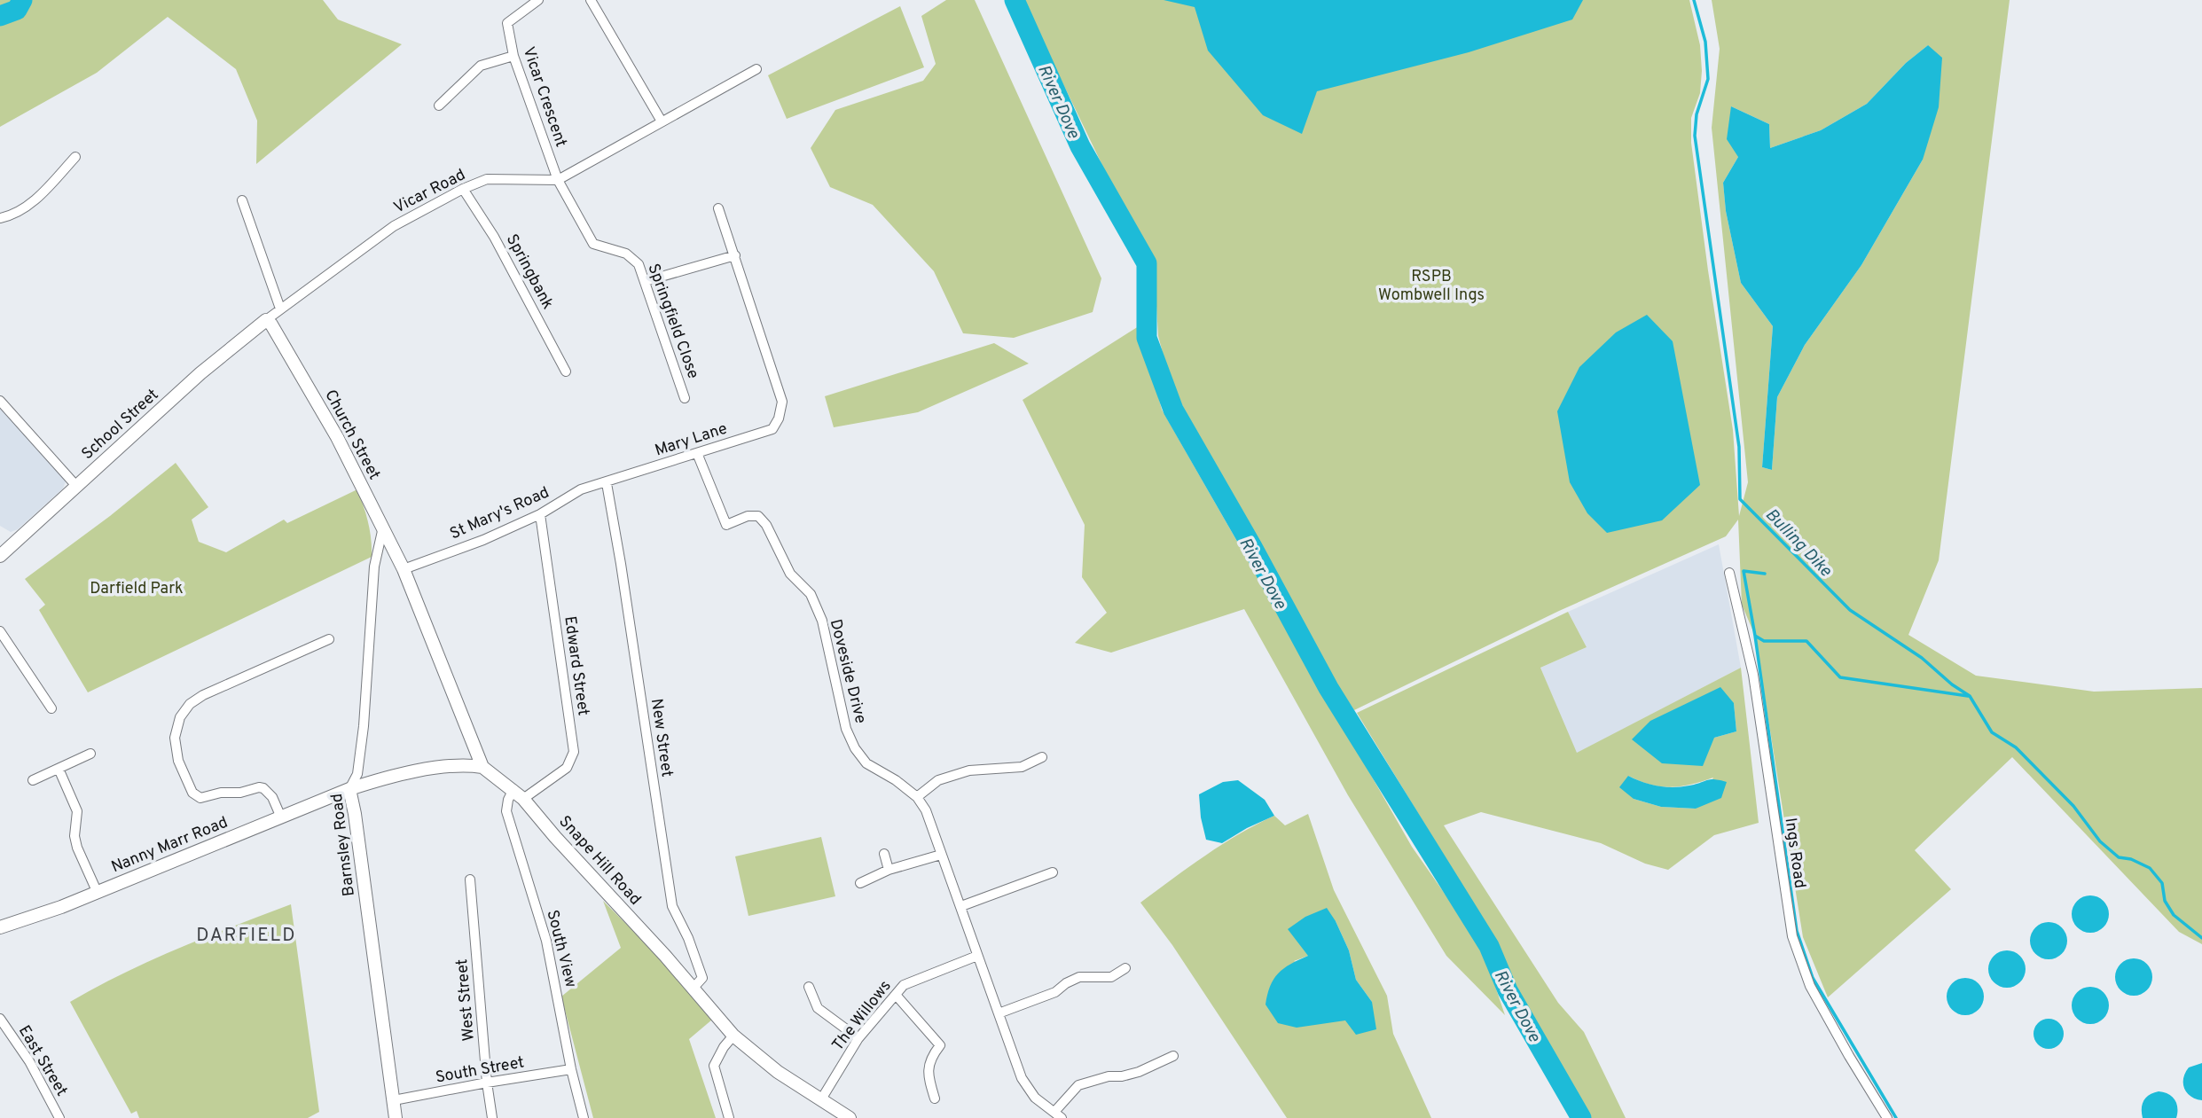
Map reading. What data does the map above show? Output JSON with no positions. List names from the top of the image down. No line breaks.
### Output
{"streets":{"street":["Vicar Crescent","Vicar Road","Springbank","Springfield Close","School Street","Church Street","Mary Lane","St Mary's Road","Edward Street","Doveside Drive","New Street","Nanny Marr Road","Barnsley Road","Ings Road","Snape Hill Road","South View","West Street","The Willows","East Street","South Street"]},"crossings":[["Vicar Crescent","Vicar Road"],["Vicar Crescent","Springfield Close"],["Vicar Road","Springbank"],["Vicar Road","Springfield Close"],["Vicar Road","School Street"],["Vicar Road","Church Street"],["School Street","Church Street"],["Church Street","St Mary's Road"],["Church Street","Barnsley Road"],["Mary Lane","St Mary's Road"],["Mary Lane","Doveside Drive"],["Mary Lane","New Street"],["St Mary's Road","Edward Street"],["St Mary's Road","New Street"],["Edward Street","Snape Hill Road"],["Doveside Drive","The Willows"],["New Street","Snape Hill Road"],["Nanny Marr Road","Barnsley Road"],["Nanny Marr Road","Snape Hill Road"],["Barnsley Road","South Street"],["Snape Hill Road","South View"],["Snape Hill Road","The Willows"],["South View","South Street"],["West Street","South Street"]],"districts":["DARFIELD"],"water":["River Dove","Bulling Dike"],"parks":["RSPB Wombwell Ings","Darfield Park"]}
